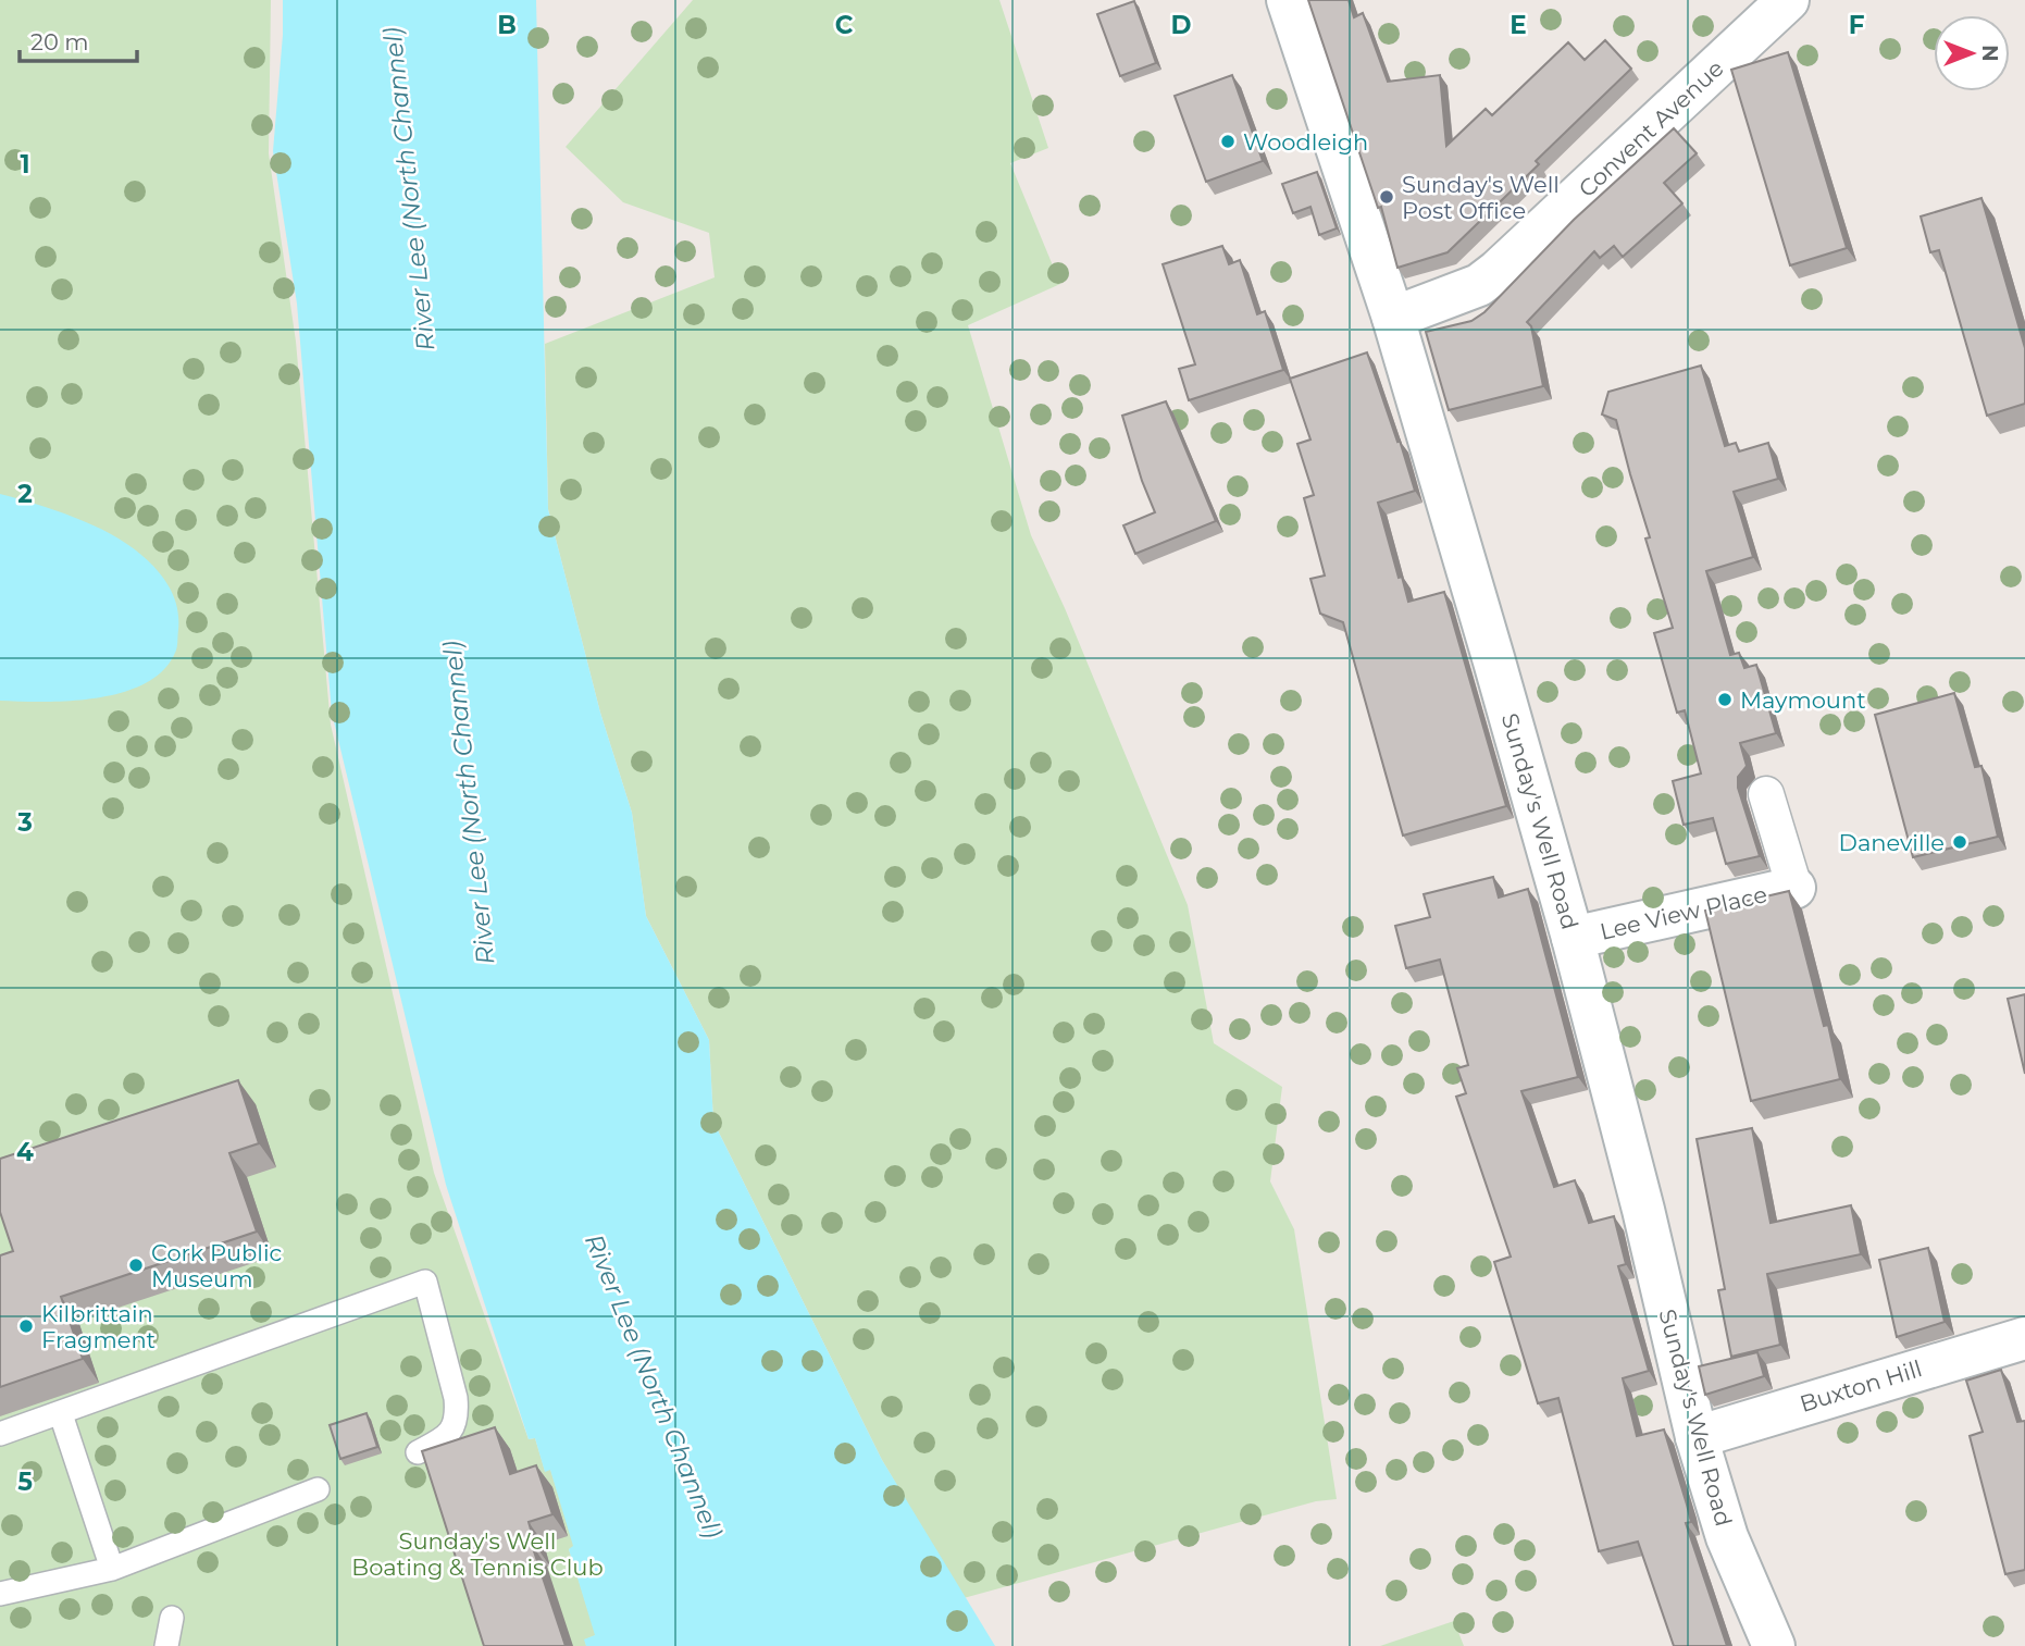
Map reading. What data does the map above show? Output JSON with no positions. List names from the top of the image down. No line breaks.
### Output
{"streets":{"main road":["Convent Avenue","Sunday's Well Road","Lee View Place","Buxton Hill"]},"crossings":[["Convent Avenue","Sunday's Well Road"],["Sunday's Well Road","Lee View Place"],["Sunday's Well Road","Buxton Hill"]],"water":["River Lee (North Channel)"],"parks":["Sunday's Well Boating & Tennis Club"],"places":["Woodleigh","Sunday's Well Post Office","Maymount","Daneville","Cork Public Museum","Kilbrittain Fragment"],"scale_bar":"20 m","north":"right","grid":{"columns":["B","C","D","E","F"],"rows":["1","2","3","4","5"]}}
